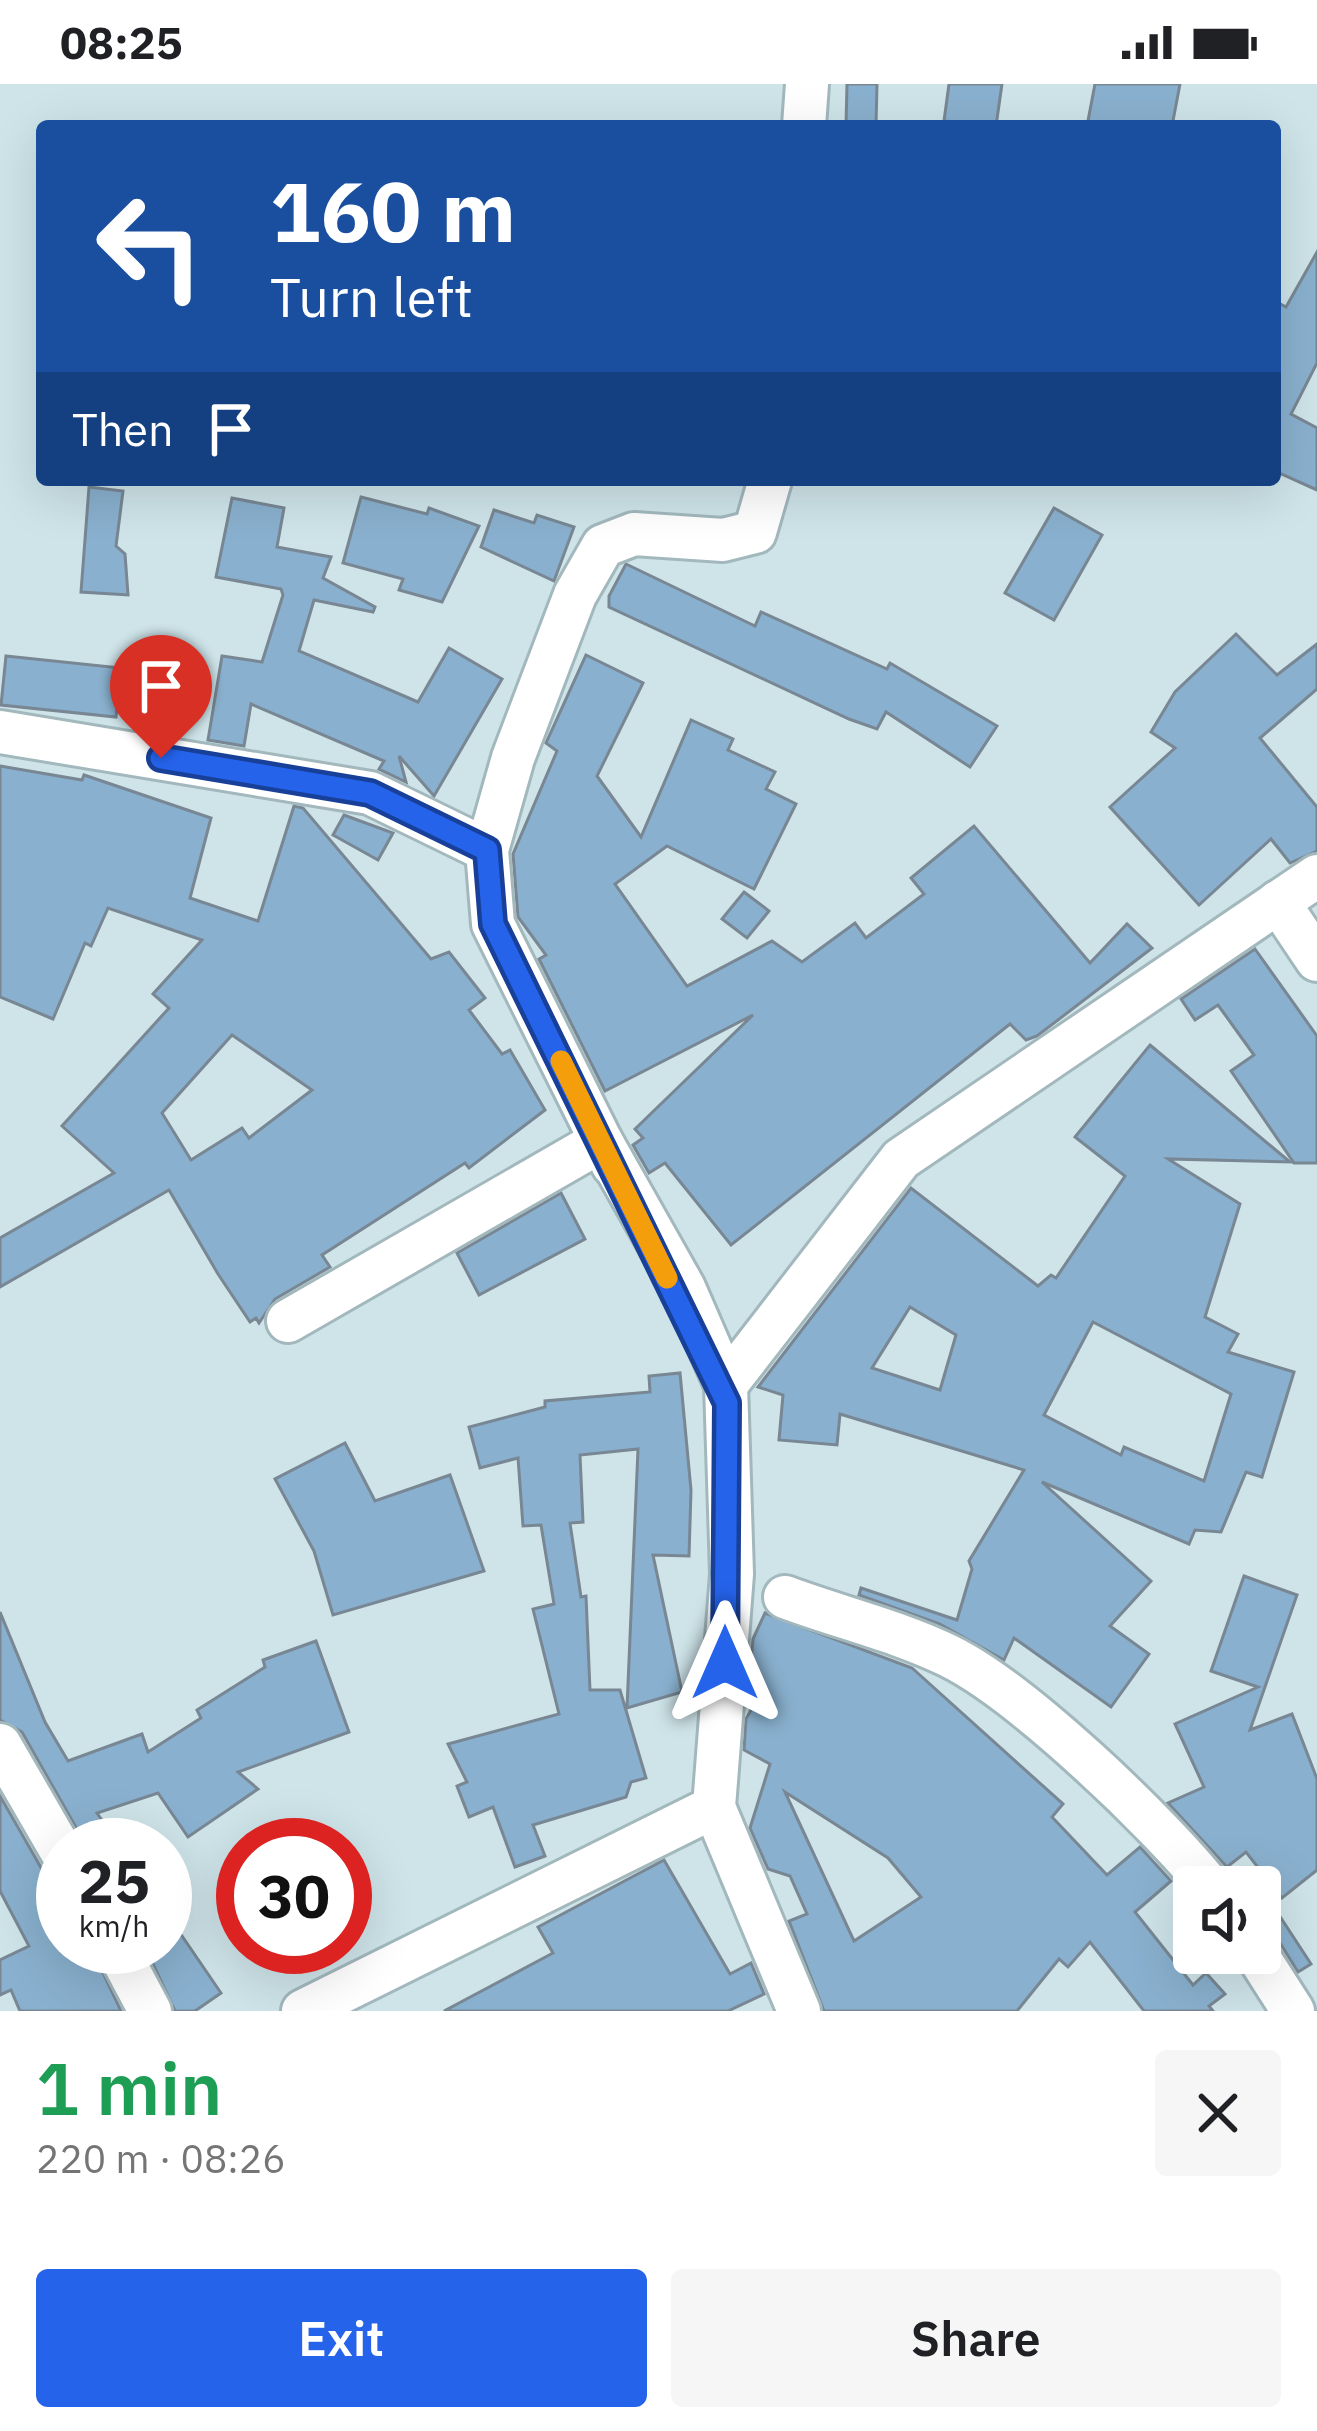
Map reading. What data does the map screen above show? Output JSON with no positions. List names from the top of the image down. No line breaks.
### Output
{"page":{"status":"08:25","turn":["160 m","Turn left"],"then":"Then","speed":"25 km/h","limit":"30","heading":["1 min","220 m · 08:26"],"buttons":["Exit","Share"]}}
